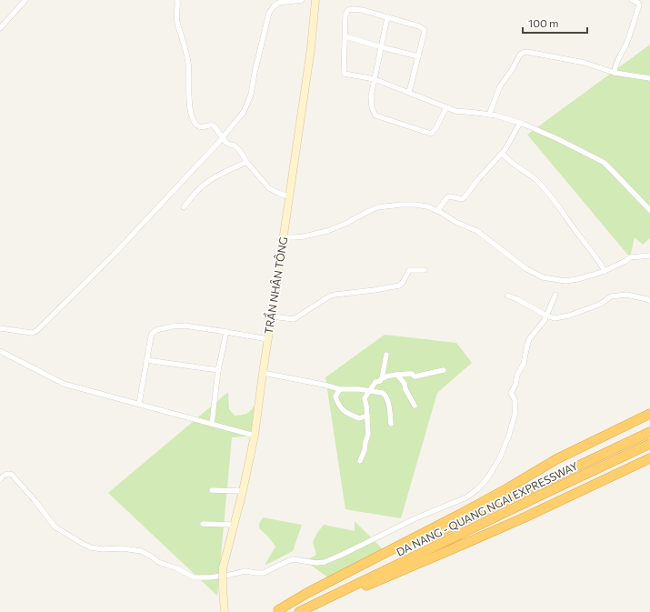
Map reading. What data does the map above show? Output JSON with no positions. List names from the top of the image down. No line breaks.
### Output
{"streets":{"highway":["DA NANG - QUANG NGAI EXPRESSWAY"],"street":["TRẦN NHÂN TÔNG"]},"scale_bar":"100 m"}
